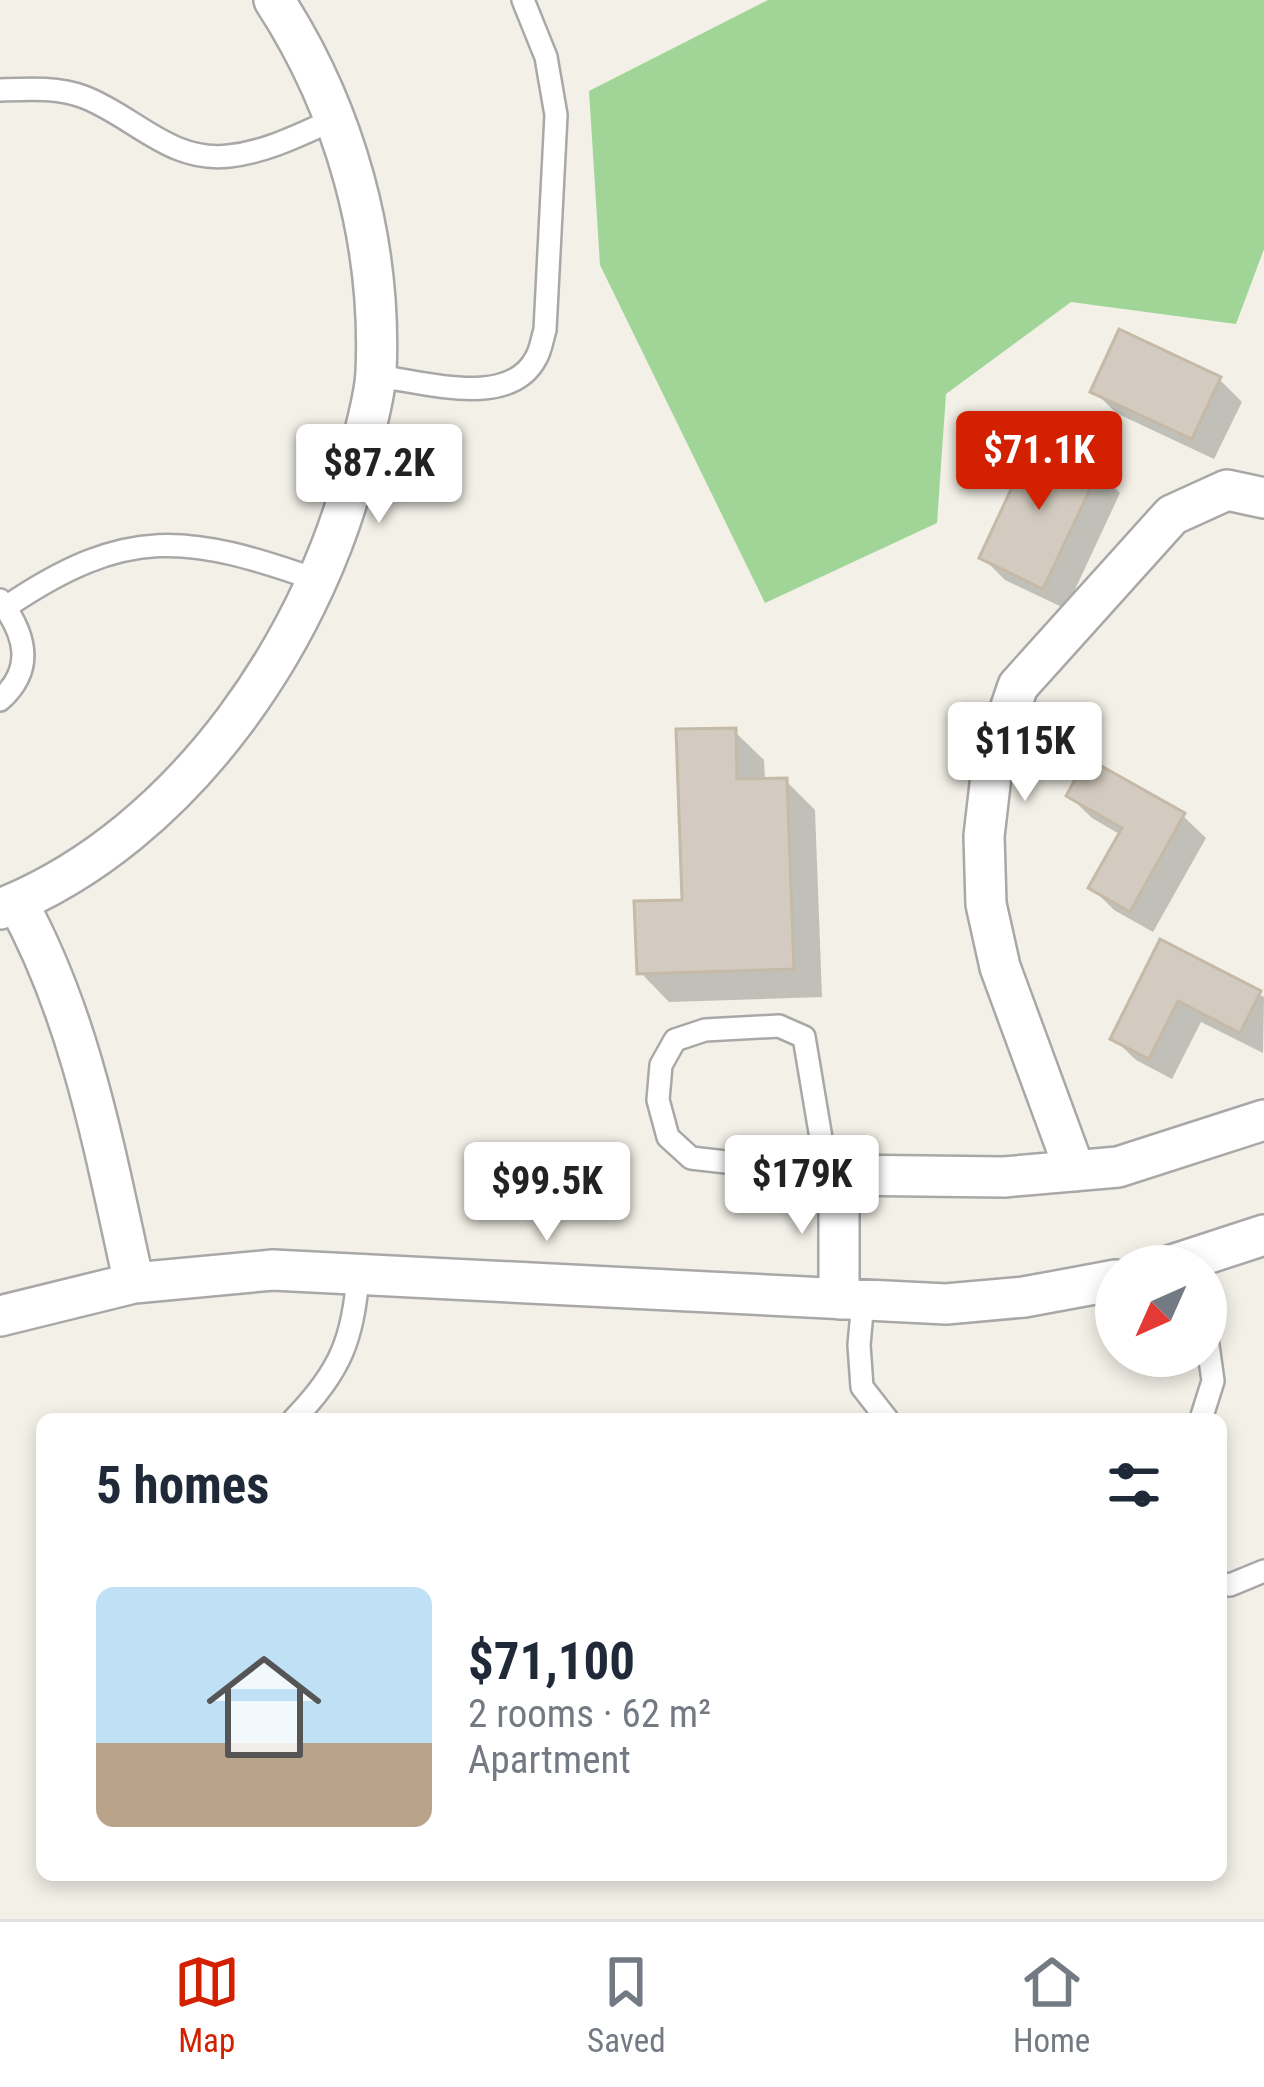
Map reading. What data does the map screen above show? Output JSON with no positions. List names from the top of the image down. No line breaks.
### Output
{"north":"bottom left","page":{"price":["$71.1K","$87.2K","$115K","$179K","$99.5K"],"heading":"5 homes","list":[{"name":"$71,100","note":"2 rooms · 62 m² · Apartment"}],"tabs":["Map","Saved","Home"]}}
